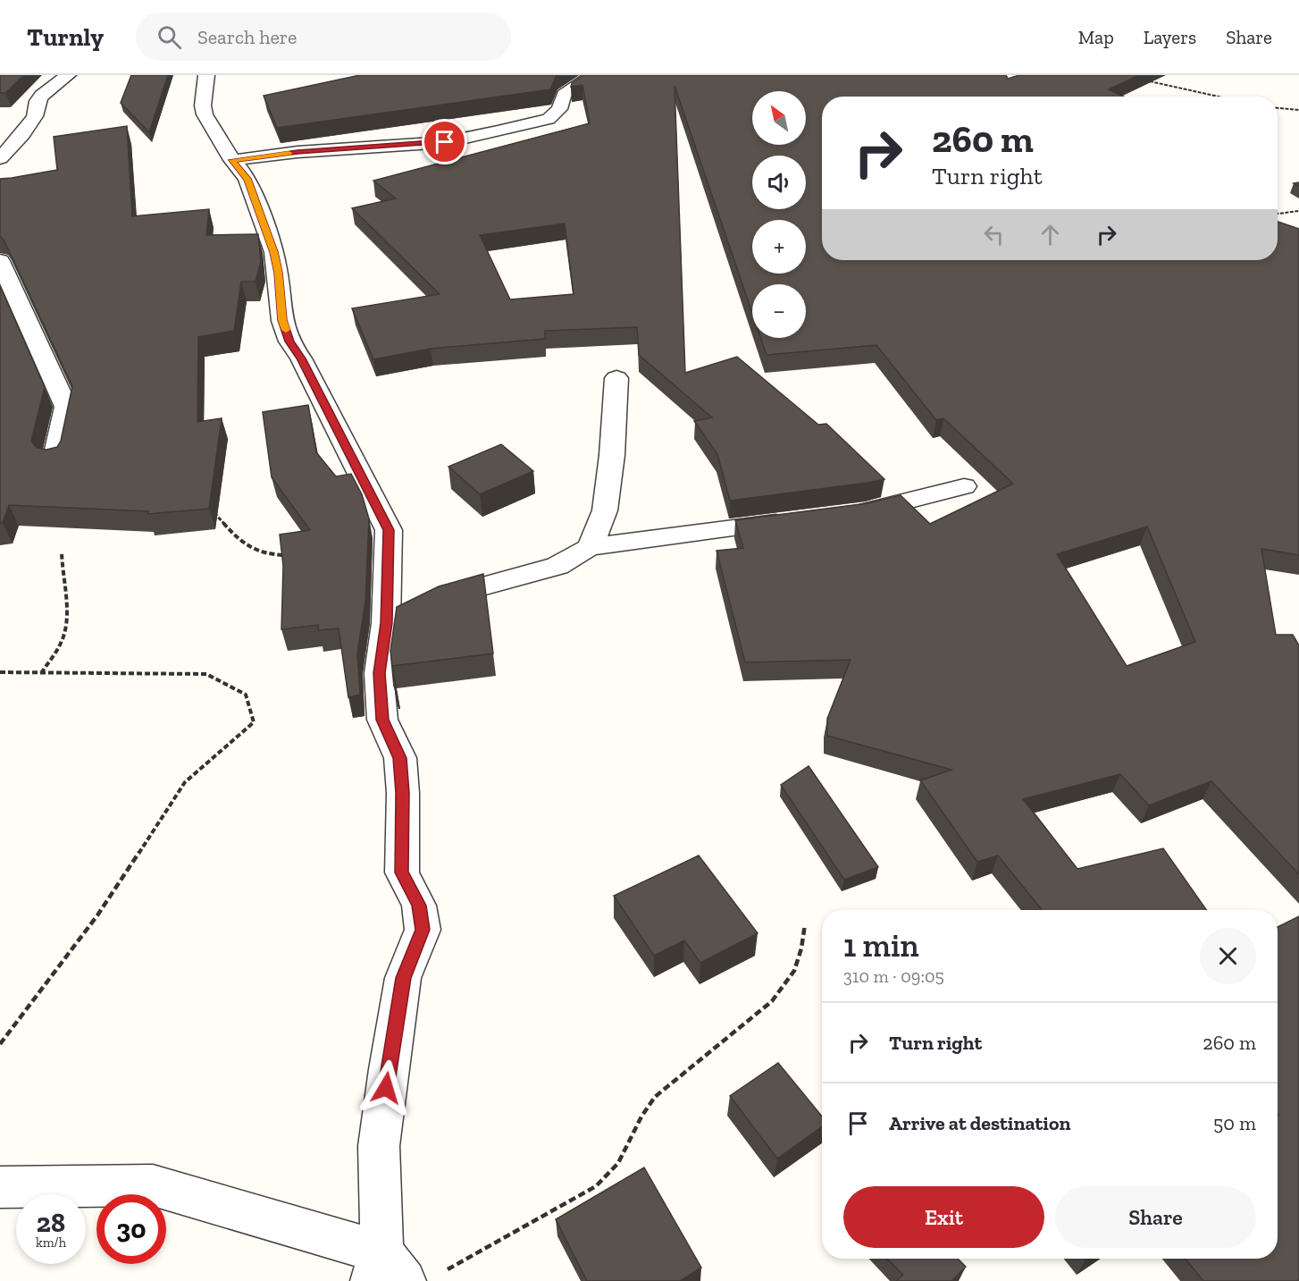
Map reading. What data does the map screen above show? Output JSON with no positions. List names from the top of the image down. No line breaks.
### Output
{"north":"top left","page":{"header":"Turnly","search":"Search here","nav":["Map","Layers","Share"],"map_buttons":["+","−"],"turn":["260 m","Turn right"],"heading":["1 min","310 m · 09:05"],"list":[{"name":"Turn right","value":"260 m"},{"name":"Arrive at destination","value":"50 m"}],"buttons":["Exit","Share"],"speed":"28 km/h","limit":"30"}}
